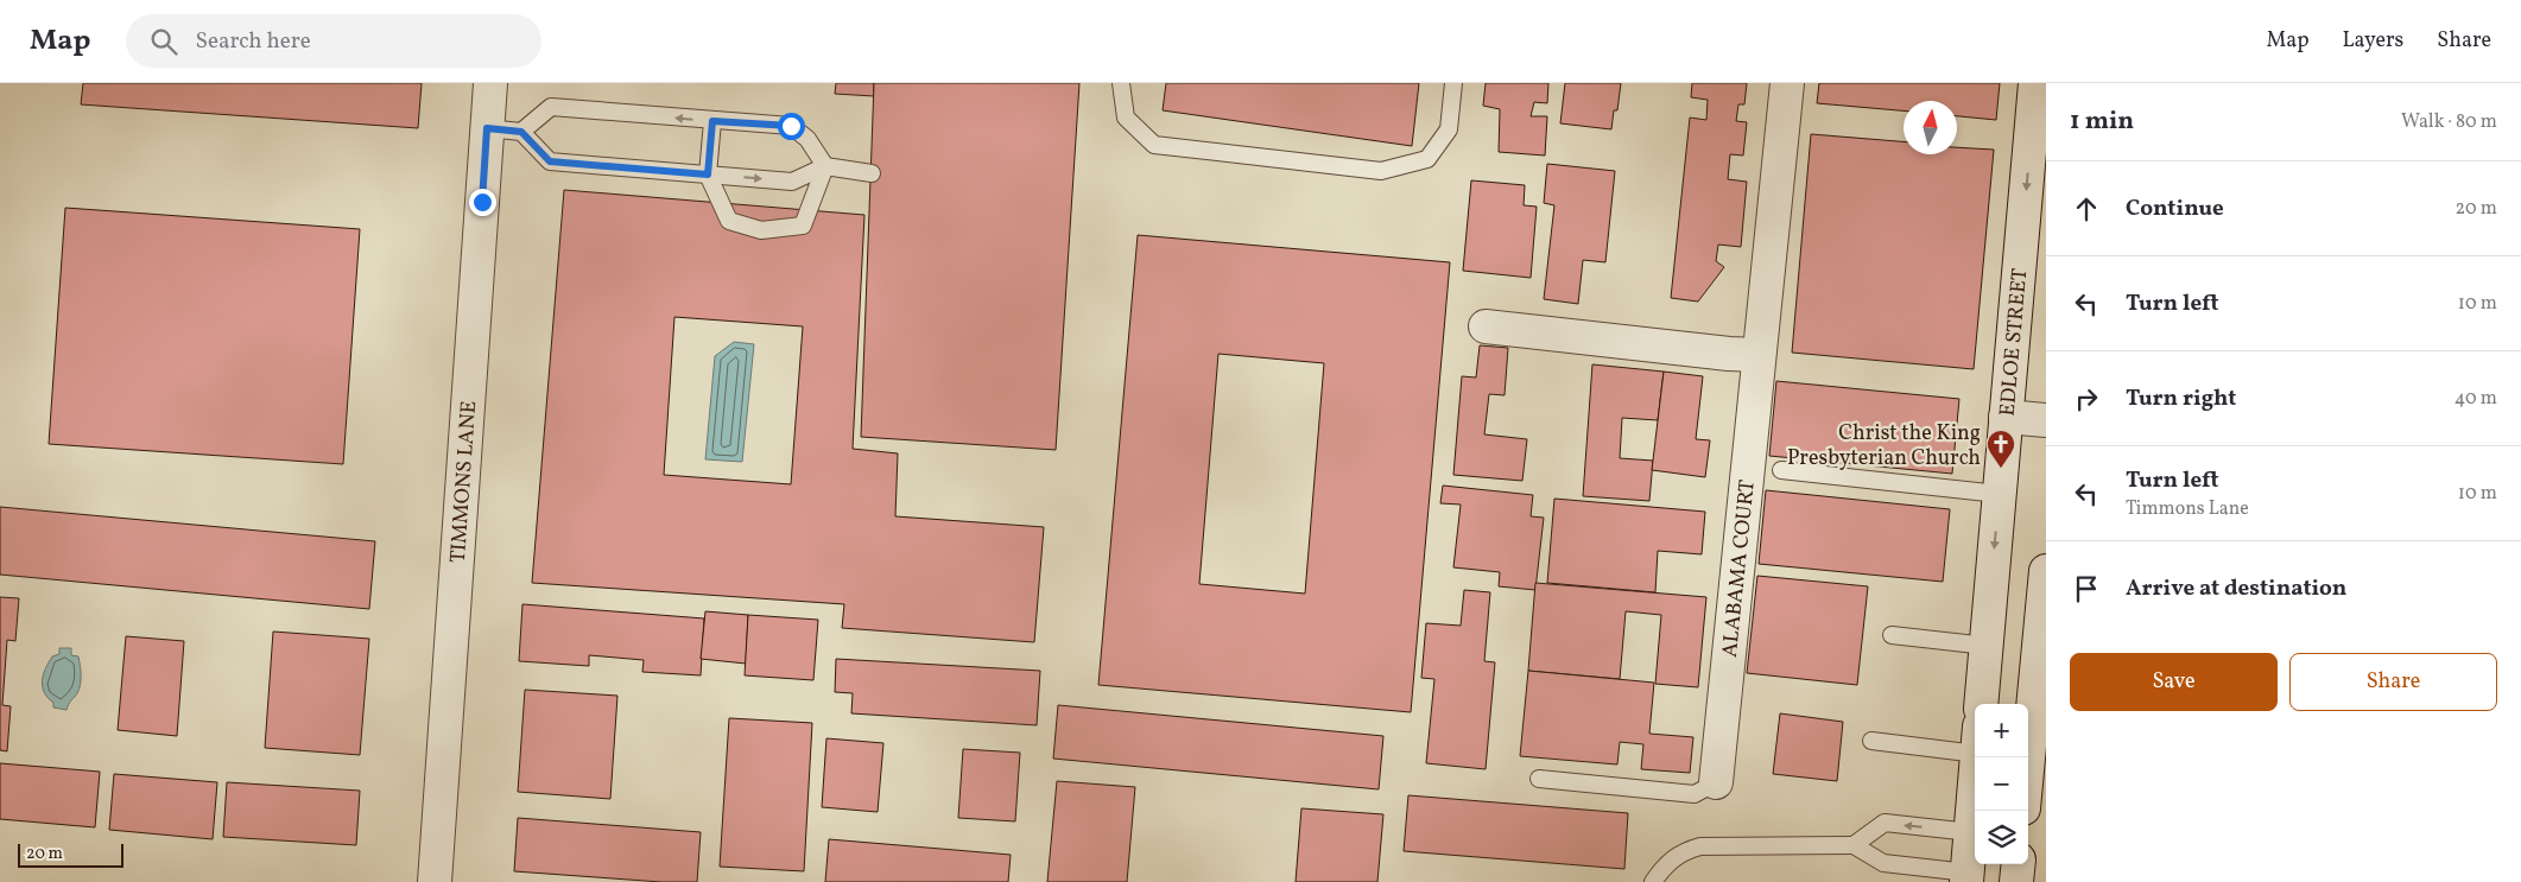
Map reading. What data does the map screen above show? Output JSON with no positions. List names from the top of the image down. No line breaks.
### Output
{"streets":{"street":["EDLOE STREET","TIMMONS LANE","ALABAMA COURT"]},"one_way":["EDLOE STREET"],"places":{"church":["Christ the King Presbyterian Church"]},"scale_bar":"20 m","north":"top","page":{"header":"Map","search":"Search here","nav":["Map","Layers","Share"],"heading":["1 min","Walk · 80 m"],"list":[["Continue","20 m"],["Turn left","10 m"],["Turn right","40 m"],["Turn left","Timmons Lane","10 m"],"Arrive at destination"],"buttons":["Save","Share"],"map_buttons":["+","−"],"scale":"20 m"}}
